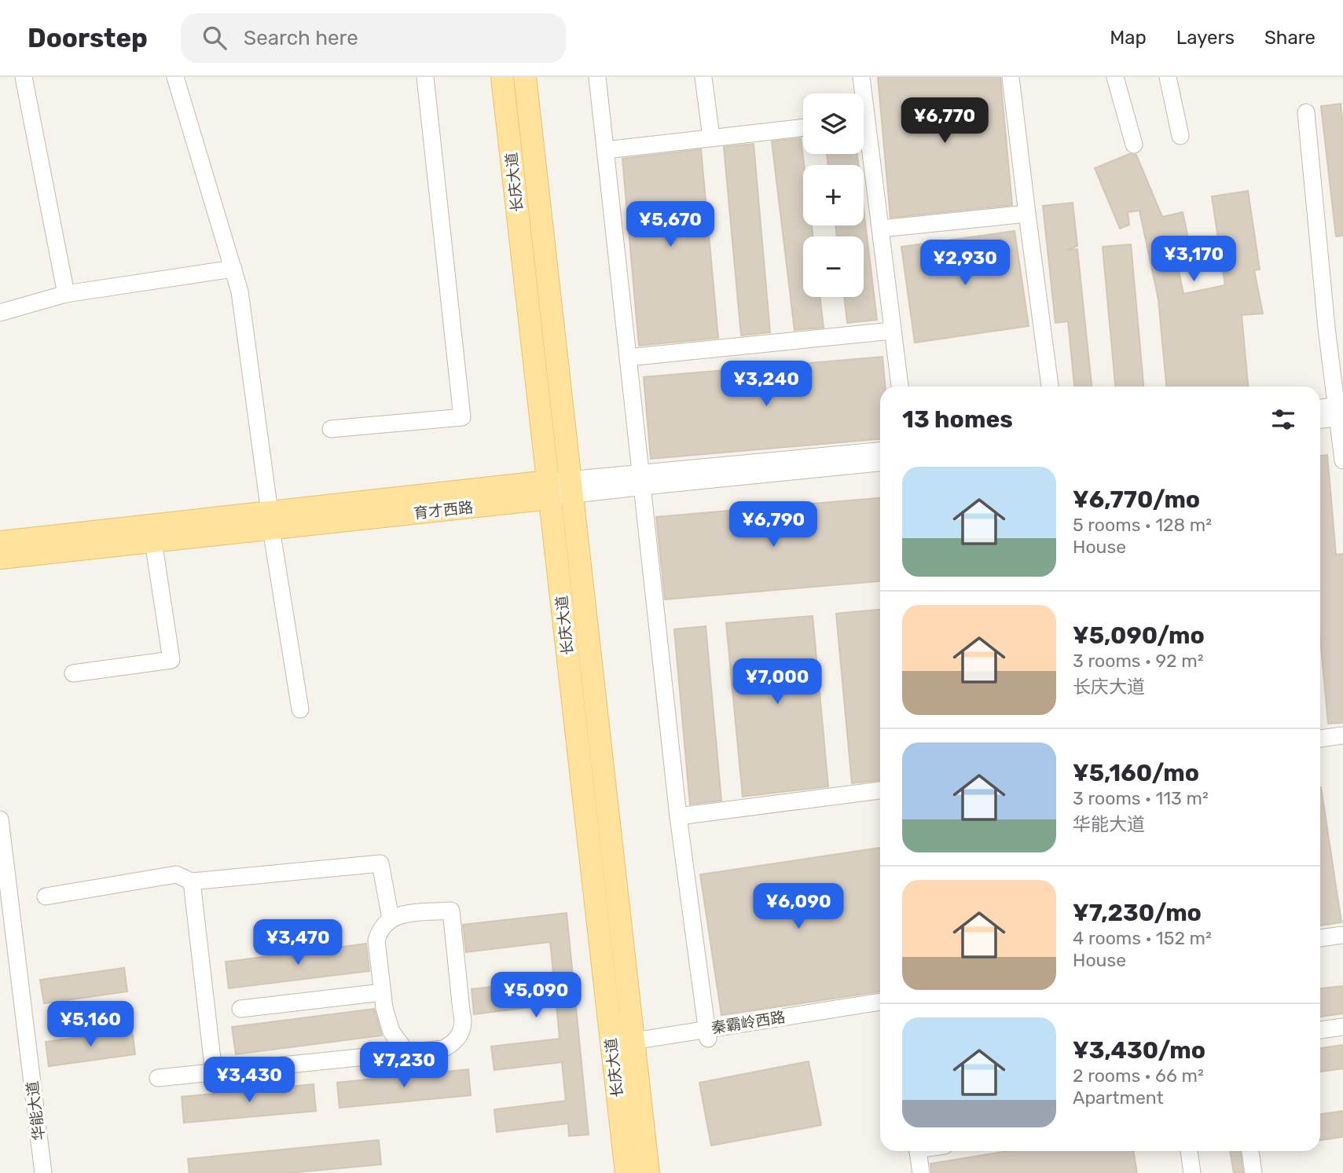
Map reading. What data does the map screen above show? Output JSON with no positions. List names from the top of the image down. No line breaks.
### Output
{"streets":{"main road":["长庆大道","育才西路"],"street":["秦霸岭西路","华能大道"]},"crossings":[["长庆大道","育才西路"],["长庆大道","秦霸岭西路"]],"page":{"header":"Doorstep","search":"Search here","nav":["Map","Layers","Share"],"map_buttons":["+","−"],"price":["¥6,770","¥5,670","¥3,170","¥2,930","¥3,240","¥6,790","¥7,000","¥6,090","¥3,470","¥5,090","¥5,160","¥7,230","¥3,430"],"heading":"13 homes","list":[{"name":"¥6,770/mo","note":"5 rooms · 128 m² · House"},{"name":"¥5,090/mo","note":"3 rooms · 92 m² · 长庆大道"},{"name":"¥5,160/mo","note":"3 rooms · 113 m² · 华能大道"},{"name":"¥7,230/mo","note":"4 rooms · 152 m² · House"},{"name":"¥3,430/mo","note":"2 rooms · 66 m² · Apartment"}]}}
